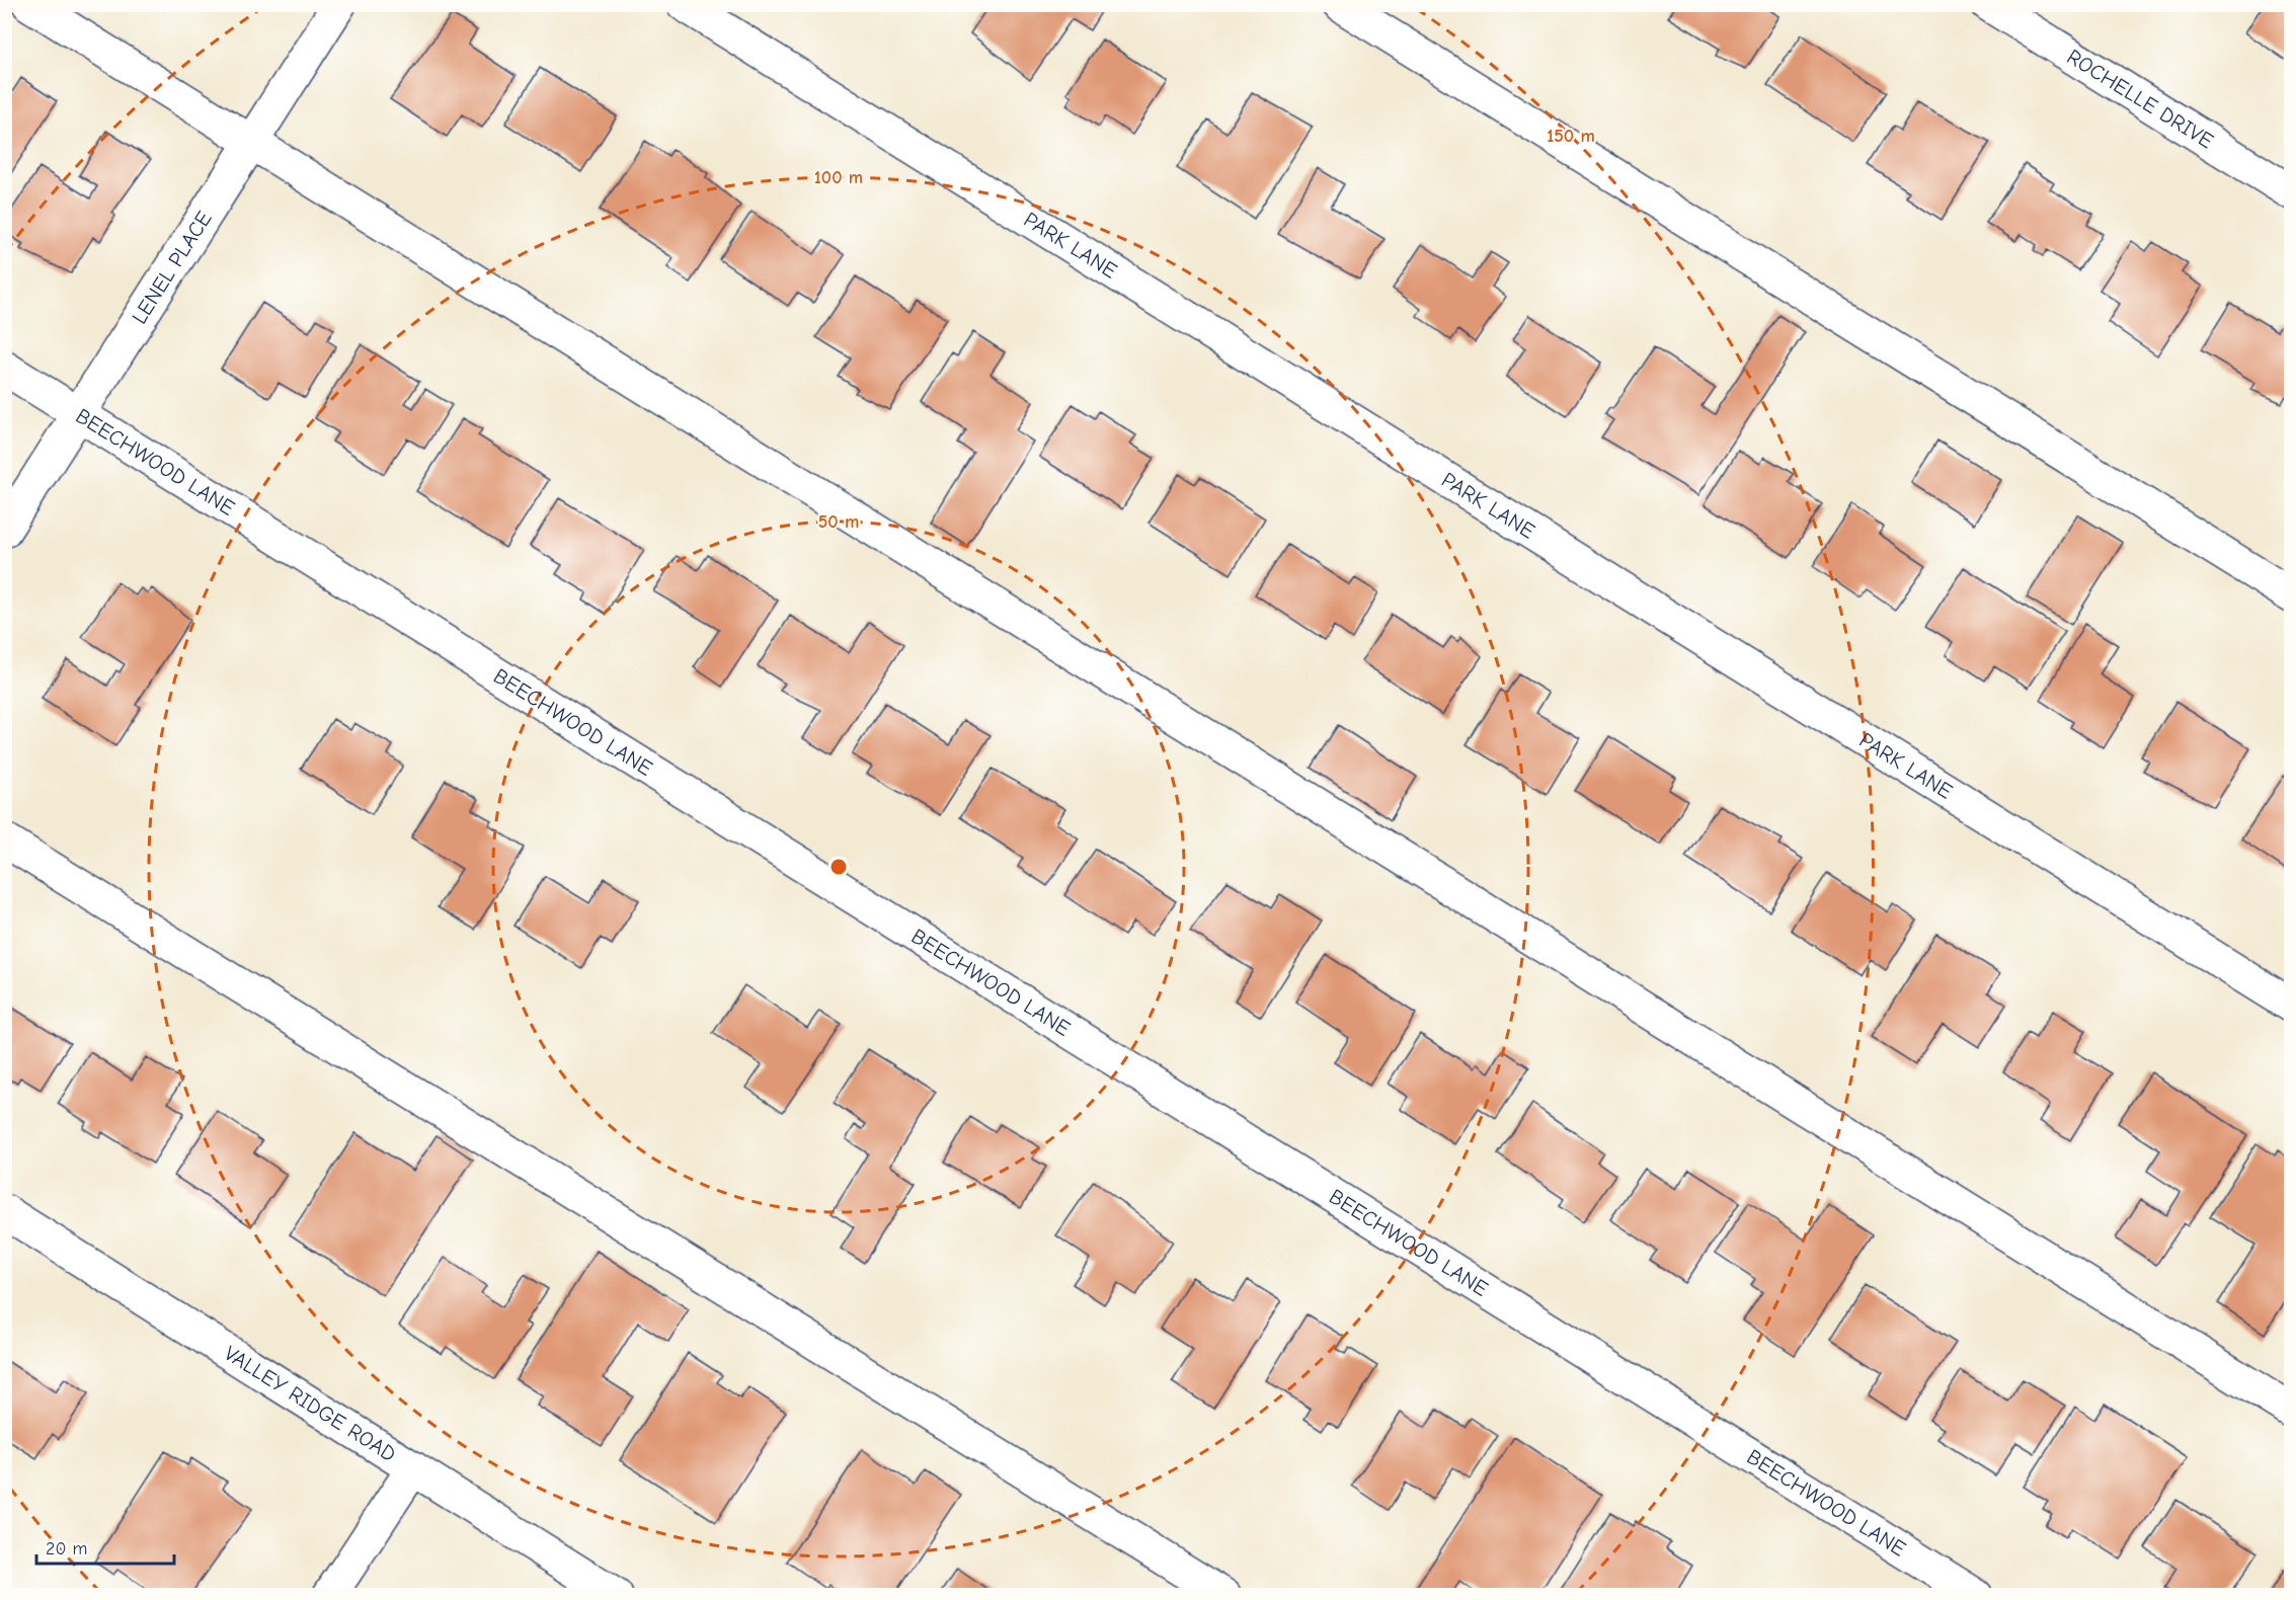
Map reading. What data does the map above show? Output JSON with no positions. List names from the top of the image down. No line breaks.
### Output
{"streets":{"street":["ROCHELLE DRIVE","PARK LANE","LENEL PLACE","BEECHWOOD LANE","VALLEY RIDGE ROAD"]},"crossings":[["LENEL PLACE","BEECHWOOD LANE"]],"scale_bar":"20 m","rings":["150 m","100 m","50 m"]}
